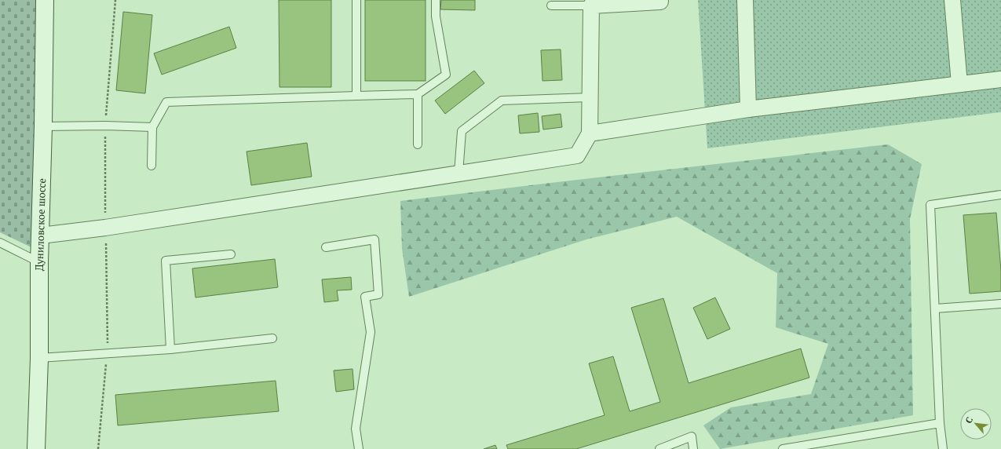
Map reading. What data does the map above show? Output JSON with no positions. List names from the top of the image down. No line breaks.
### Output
{"streets":{"street":["Дуниловское шоссе"]},"north":"top left"}
